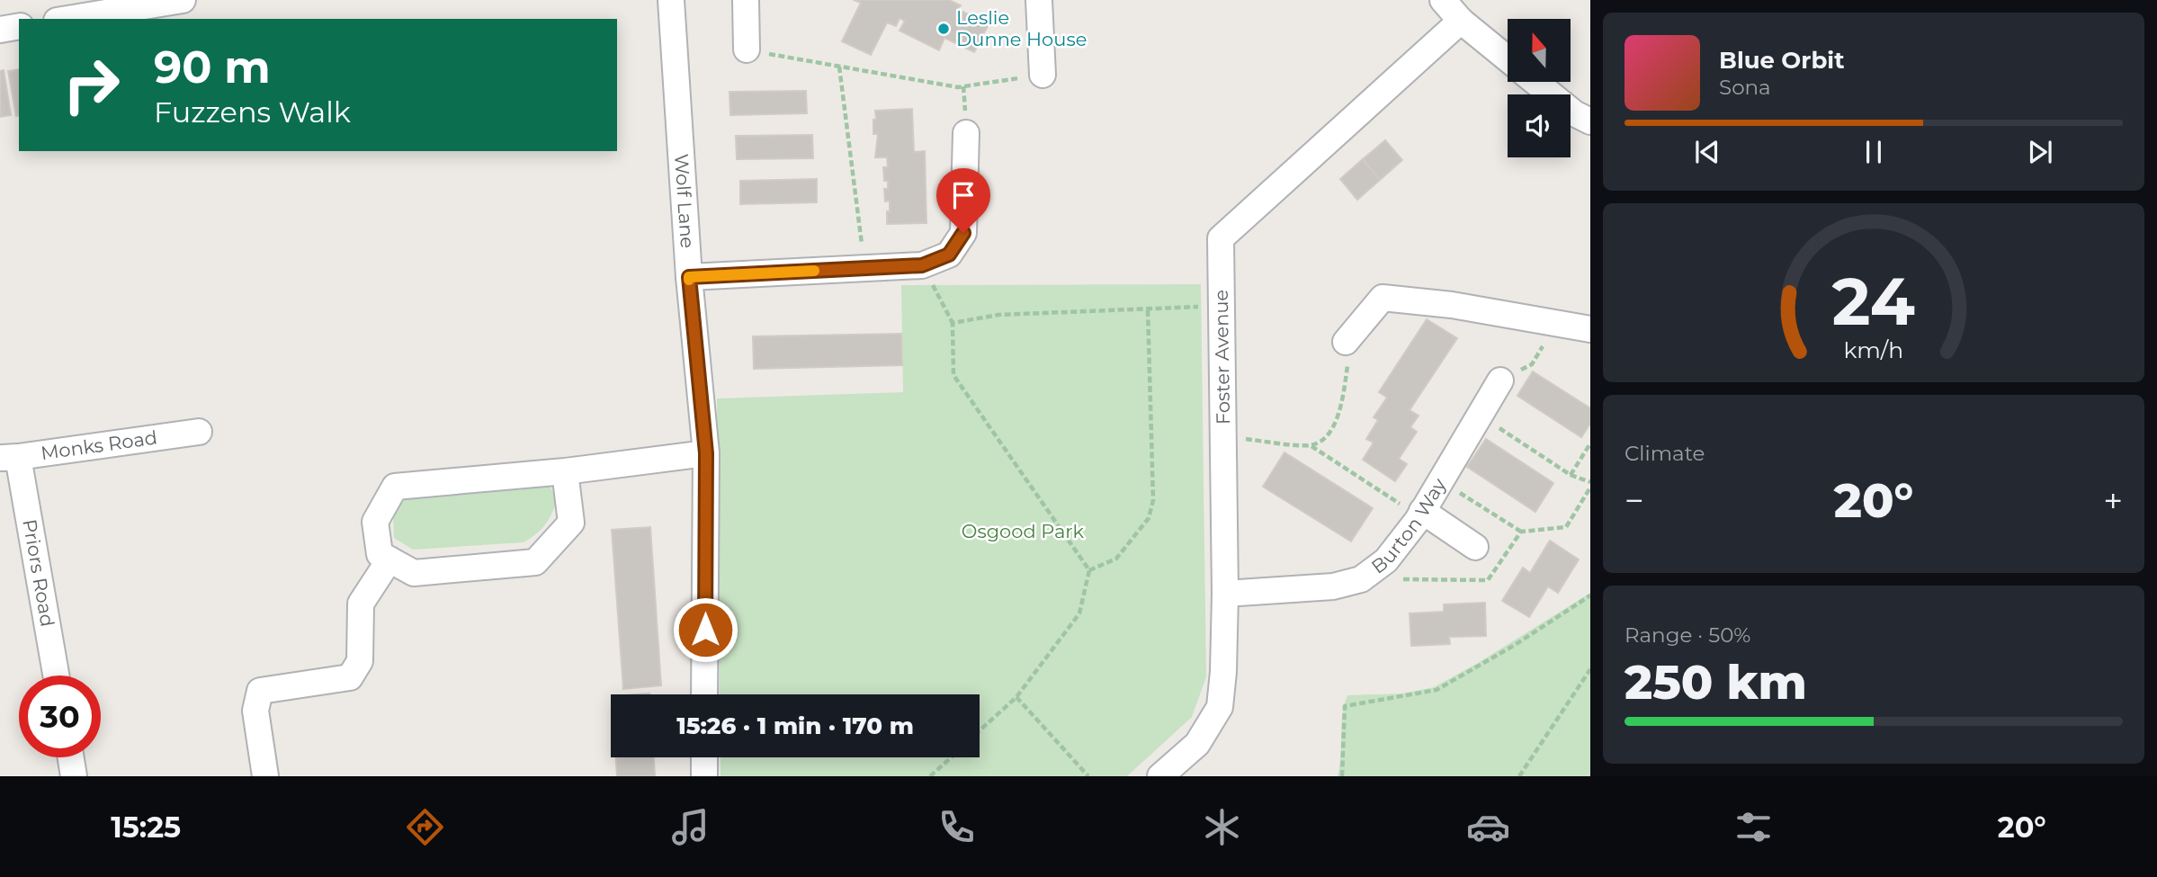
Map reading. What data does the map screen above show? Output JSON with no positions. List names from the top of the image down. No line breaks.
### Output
{"streets":{"street":["Wolf Lane","Foster Avenue","Monks Road","Burton Way","Priors Road"]},"crossings":[["Foster Avenue","Burton Way"],["Monks Road","Priors Road"]],"parks":["Osgood Park"],"places":["Leslie Dunne House"],"north":"top","page":{"turn":["90 m","Fuzzens Walk"],"song":["Blue Orbit","Sona"],"tile":["Climate",["Range · 50%","250 km"]],"heat":["−","20°","+"],"limit":"30","trip":"15:26 · 1 min · 170 m","tabs":["15:25","20°"],"gauge":["24","km/h"]}}
